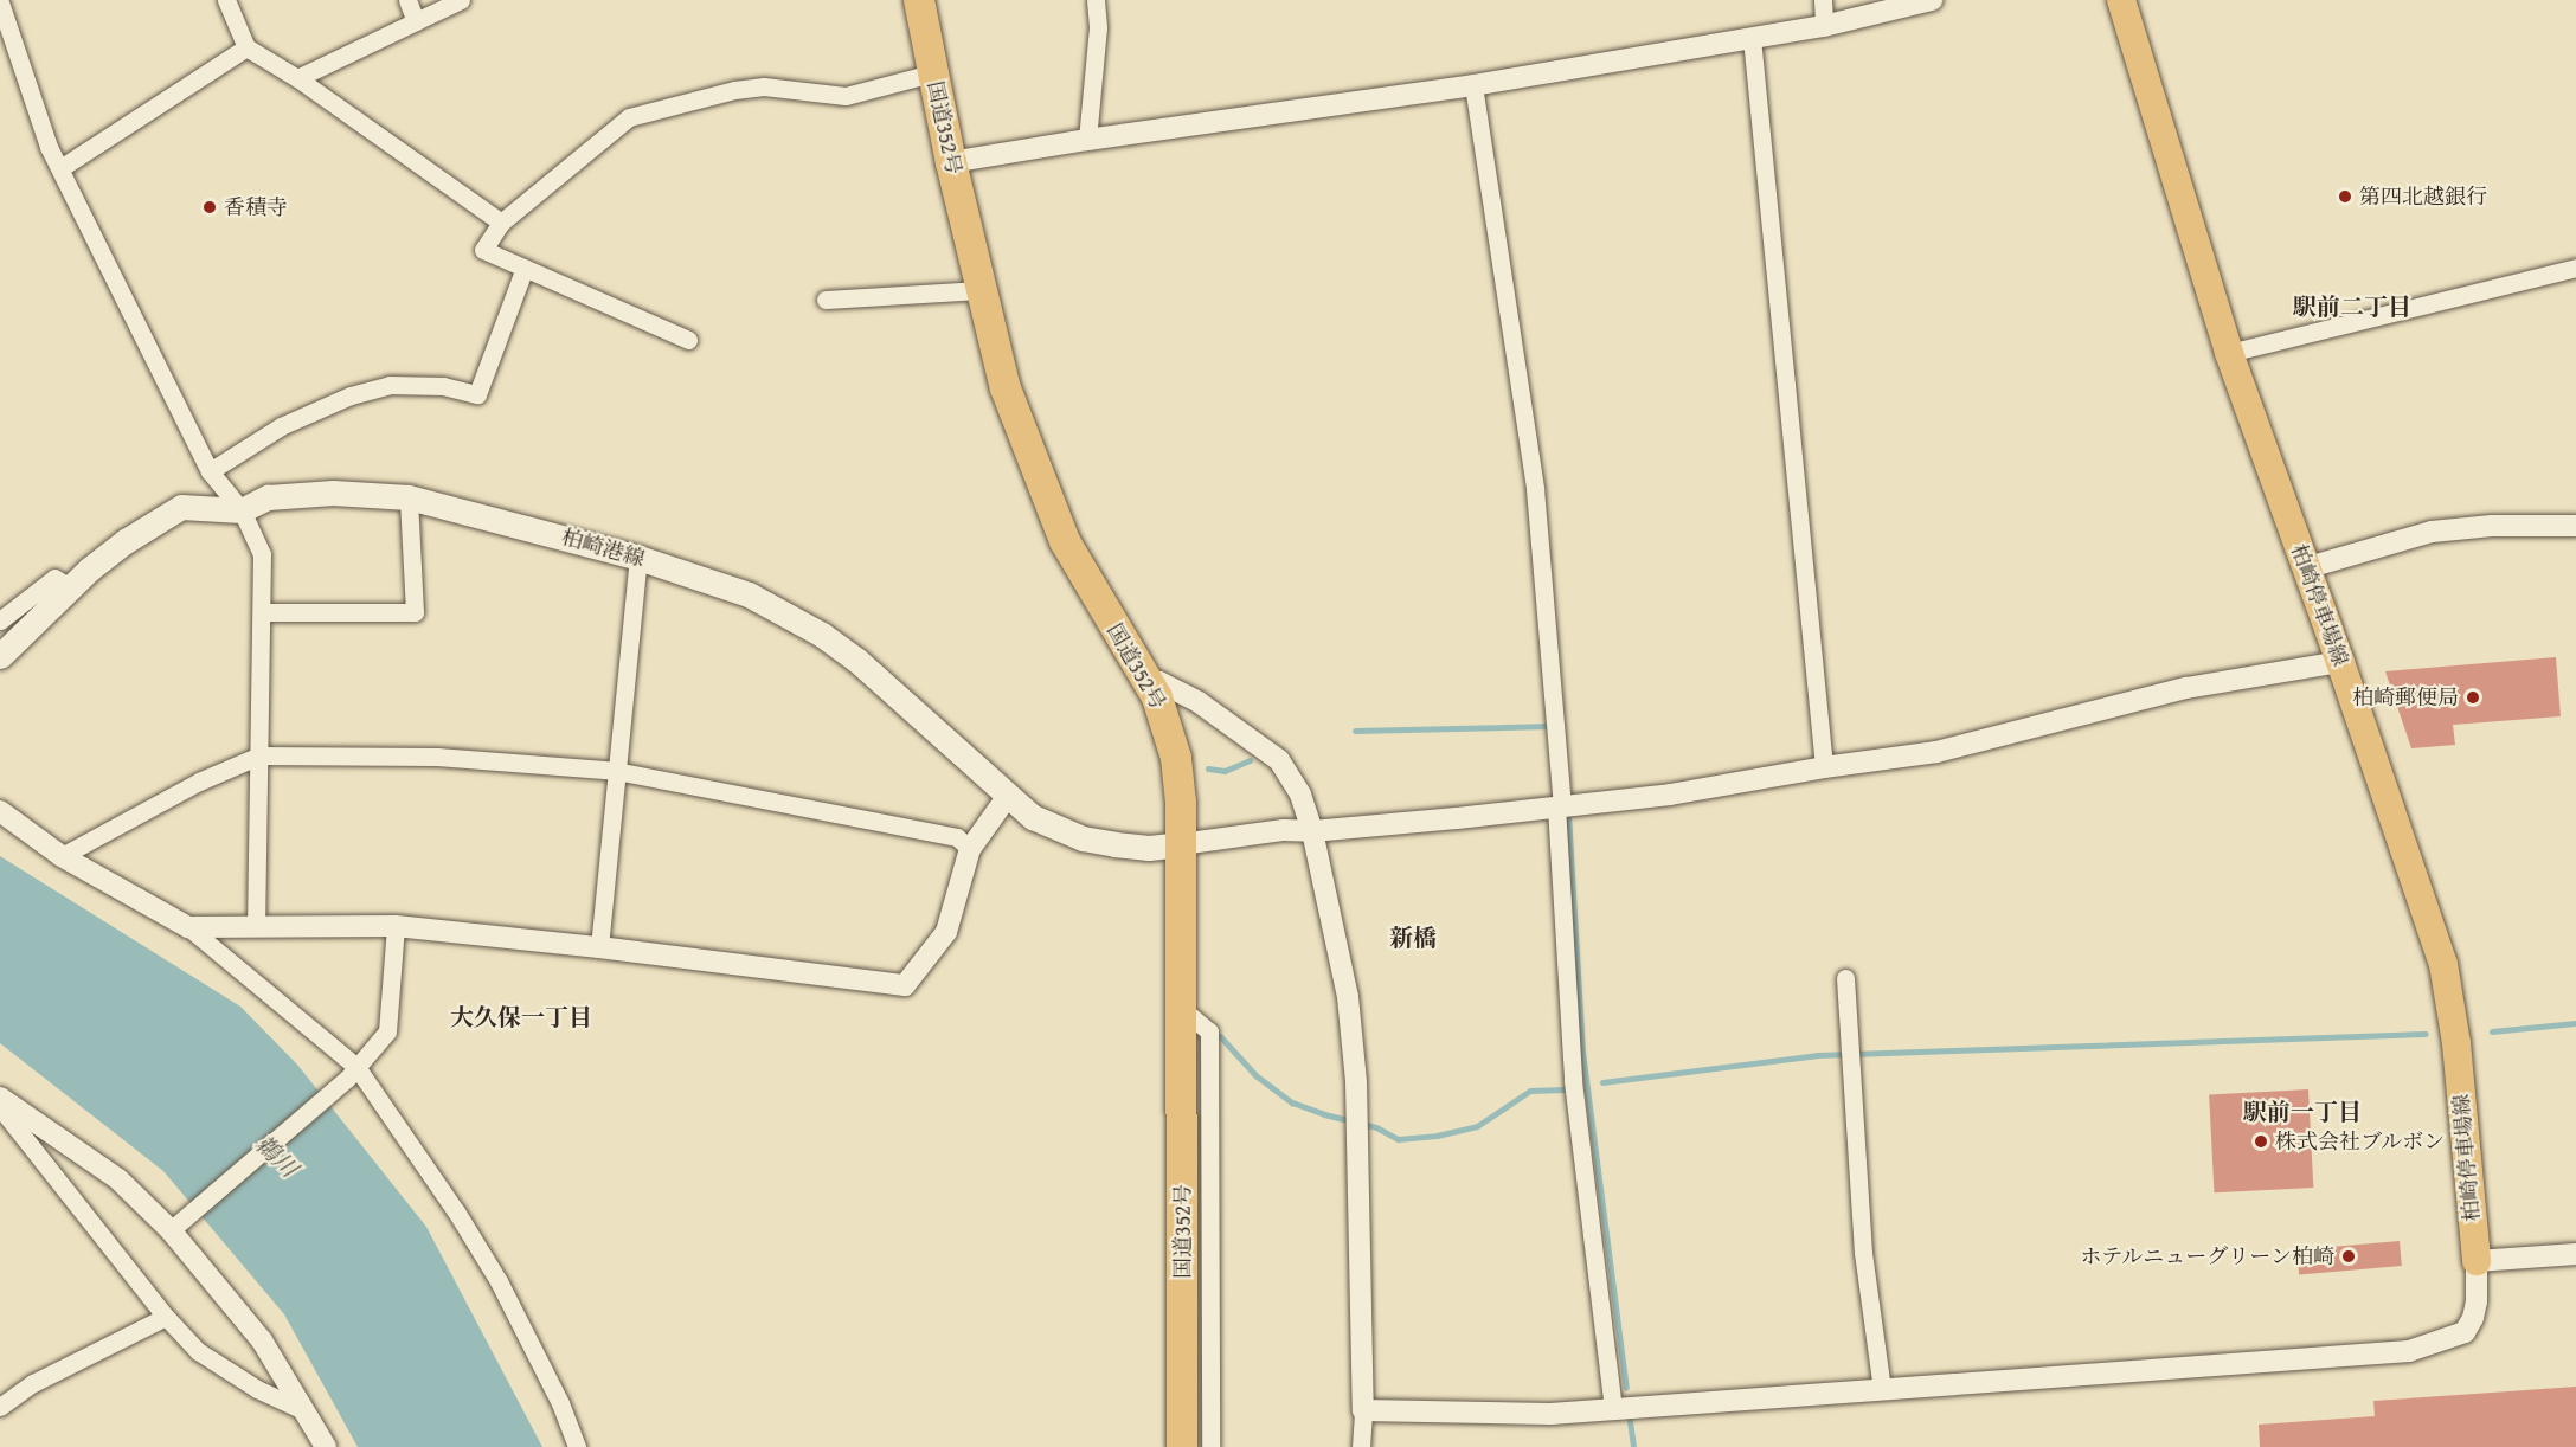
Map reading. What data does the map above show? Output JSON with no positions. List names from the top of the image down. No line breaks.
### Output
{"streets":{"highway":["国道352号"],"main road":["柏崎港線","柏崎停車場線"]},"crossings":[["国道352号","柏崎港線"]],"districts":["駅前二丁目","新橋","大久保一丁目","駅前一丁目"],"water":["鵜川"],"places":["第四北越銀行","香積寺","柏崎郵便局","株式会社ブルボン","ホテルニューグリーン柏崎"]}
